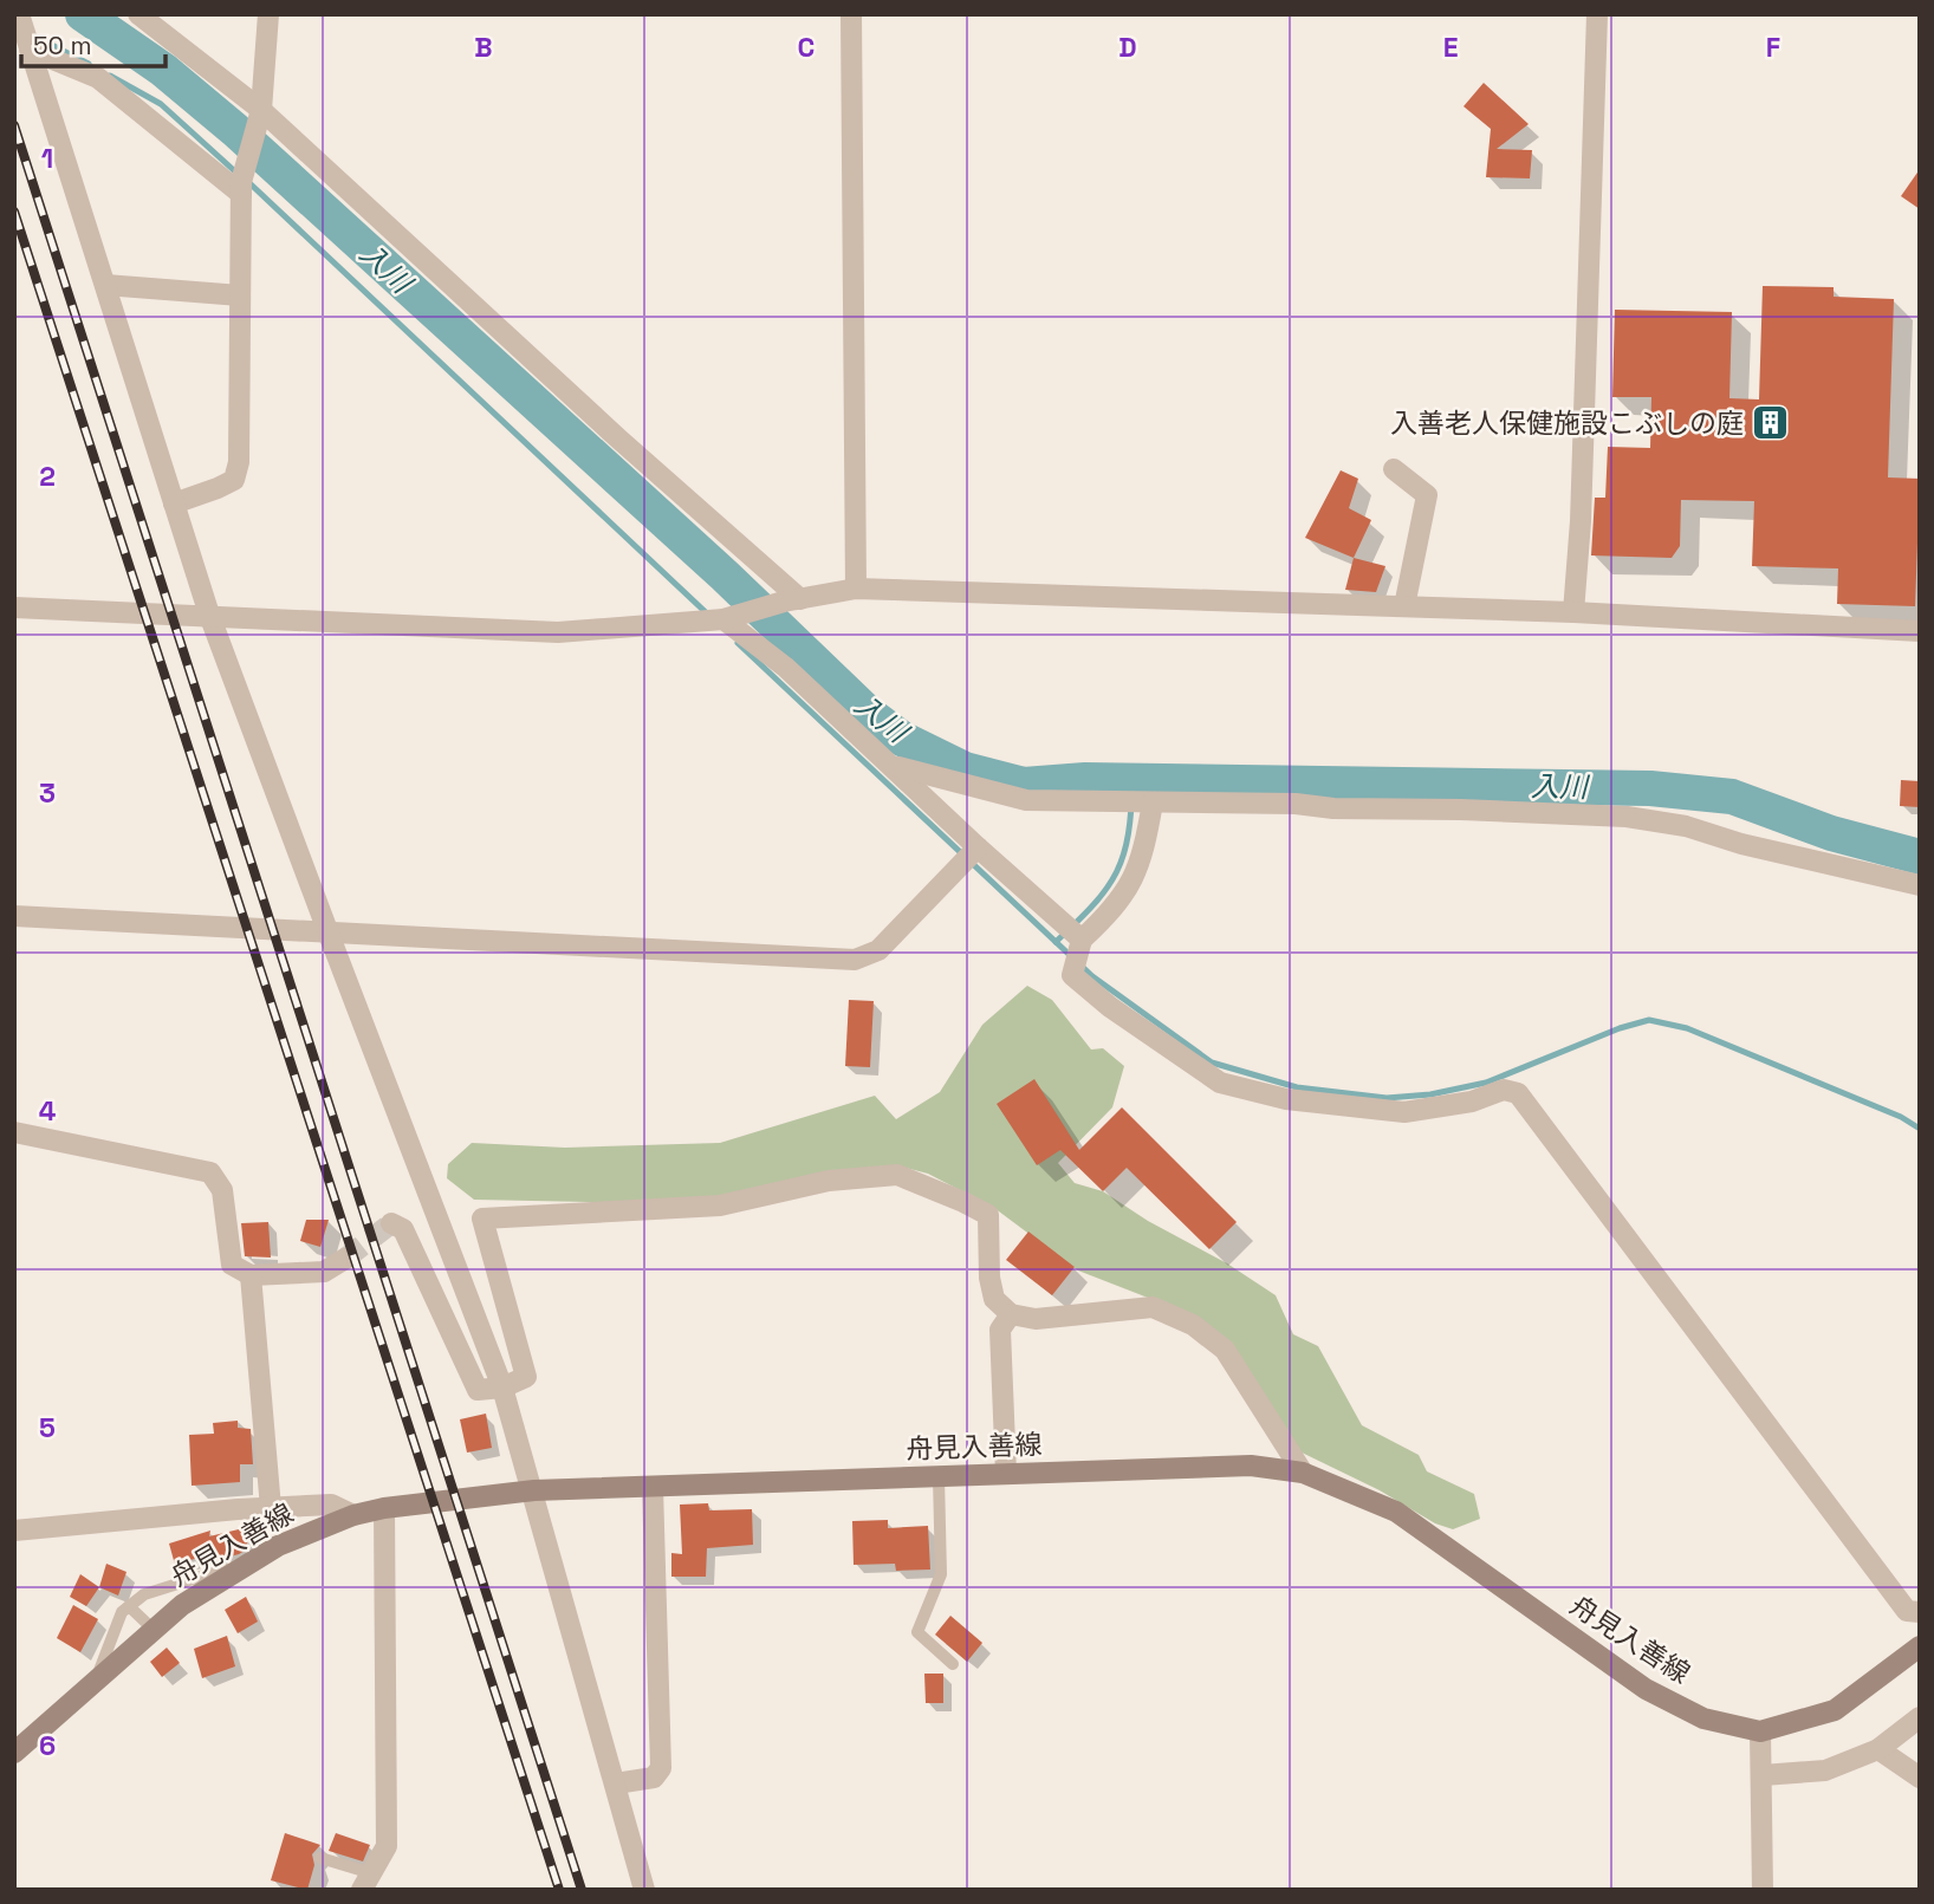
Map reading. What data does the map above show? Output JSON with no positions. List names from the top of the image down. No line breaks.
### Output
{"streets":{"main road":["舟見入善線"]},"water":["入川"],"places":{"building":["入善老人保健施設こぶしの庭"]},"scale_bar":"50 m","grid":{"columns":["B","C","D","E","F"],"rows":["1","2","3","4","5","6"]}}
